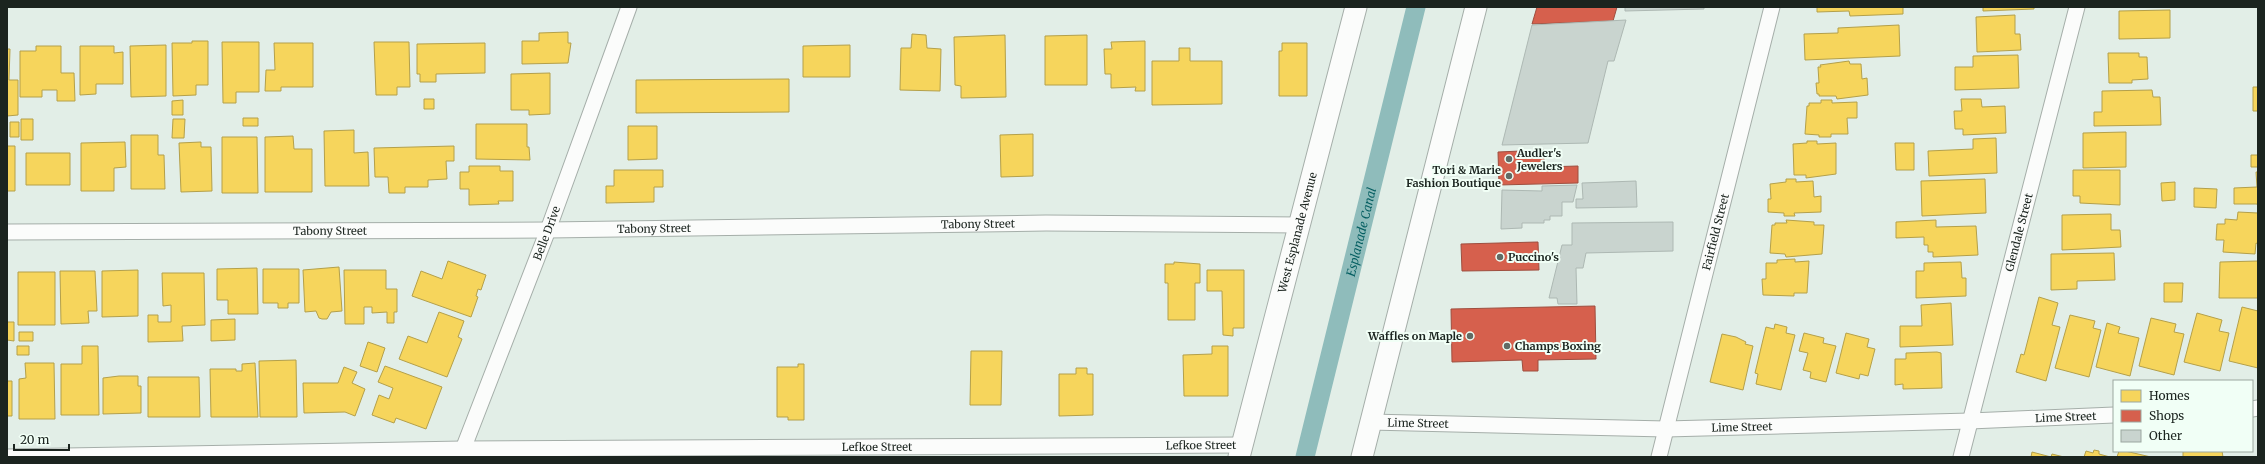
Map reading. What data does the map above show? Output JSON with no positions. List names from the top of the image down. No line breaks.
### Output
{"streets":{"main road":["West Esplanade Avenue"],"street":["Tabony Street","Fairfield Street","Glendale Street","Belle Drive","Lime Street","Lefkoe Street"]},"crossings":[["Tabony Street","West Esplanade Avenue"],["Tabony Street","Belle Drive"],["West Esplanade Avenue","Lefkoe Street"],["Fairfield Street","Lime Street"],["Glendale Street","Lime Street"],["Belle Drive","Lefkoe Street"]],"water":["Esplanade Canal"],"places":["Audler's Jewelers","Tori & Marie Fashion Boutique","Puccino's","Waffles on Maple","Champs Boxing"],"legend":["Homes","Shops","Other"],"scale_bar":"20 m"}
